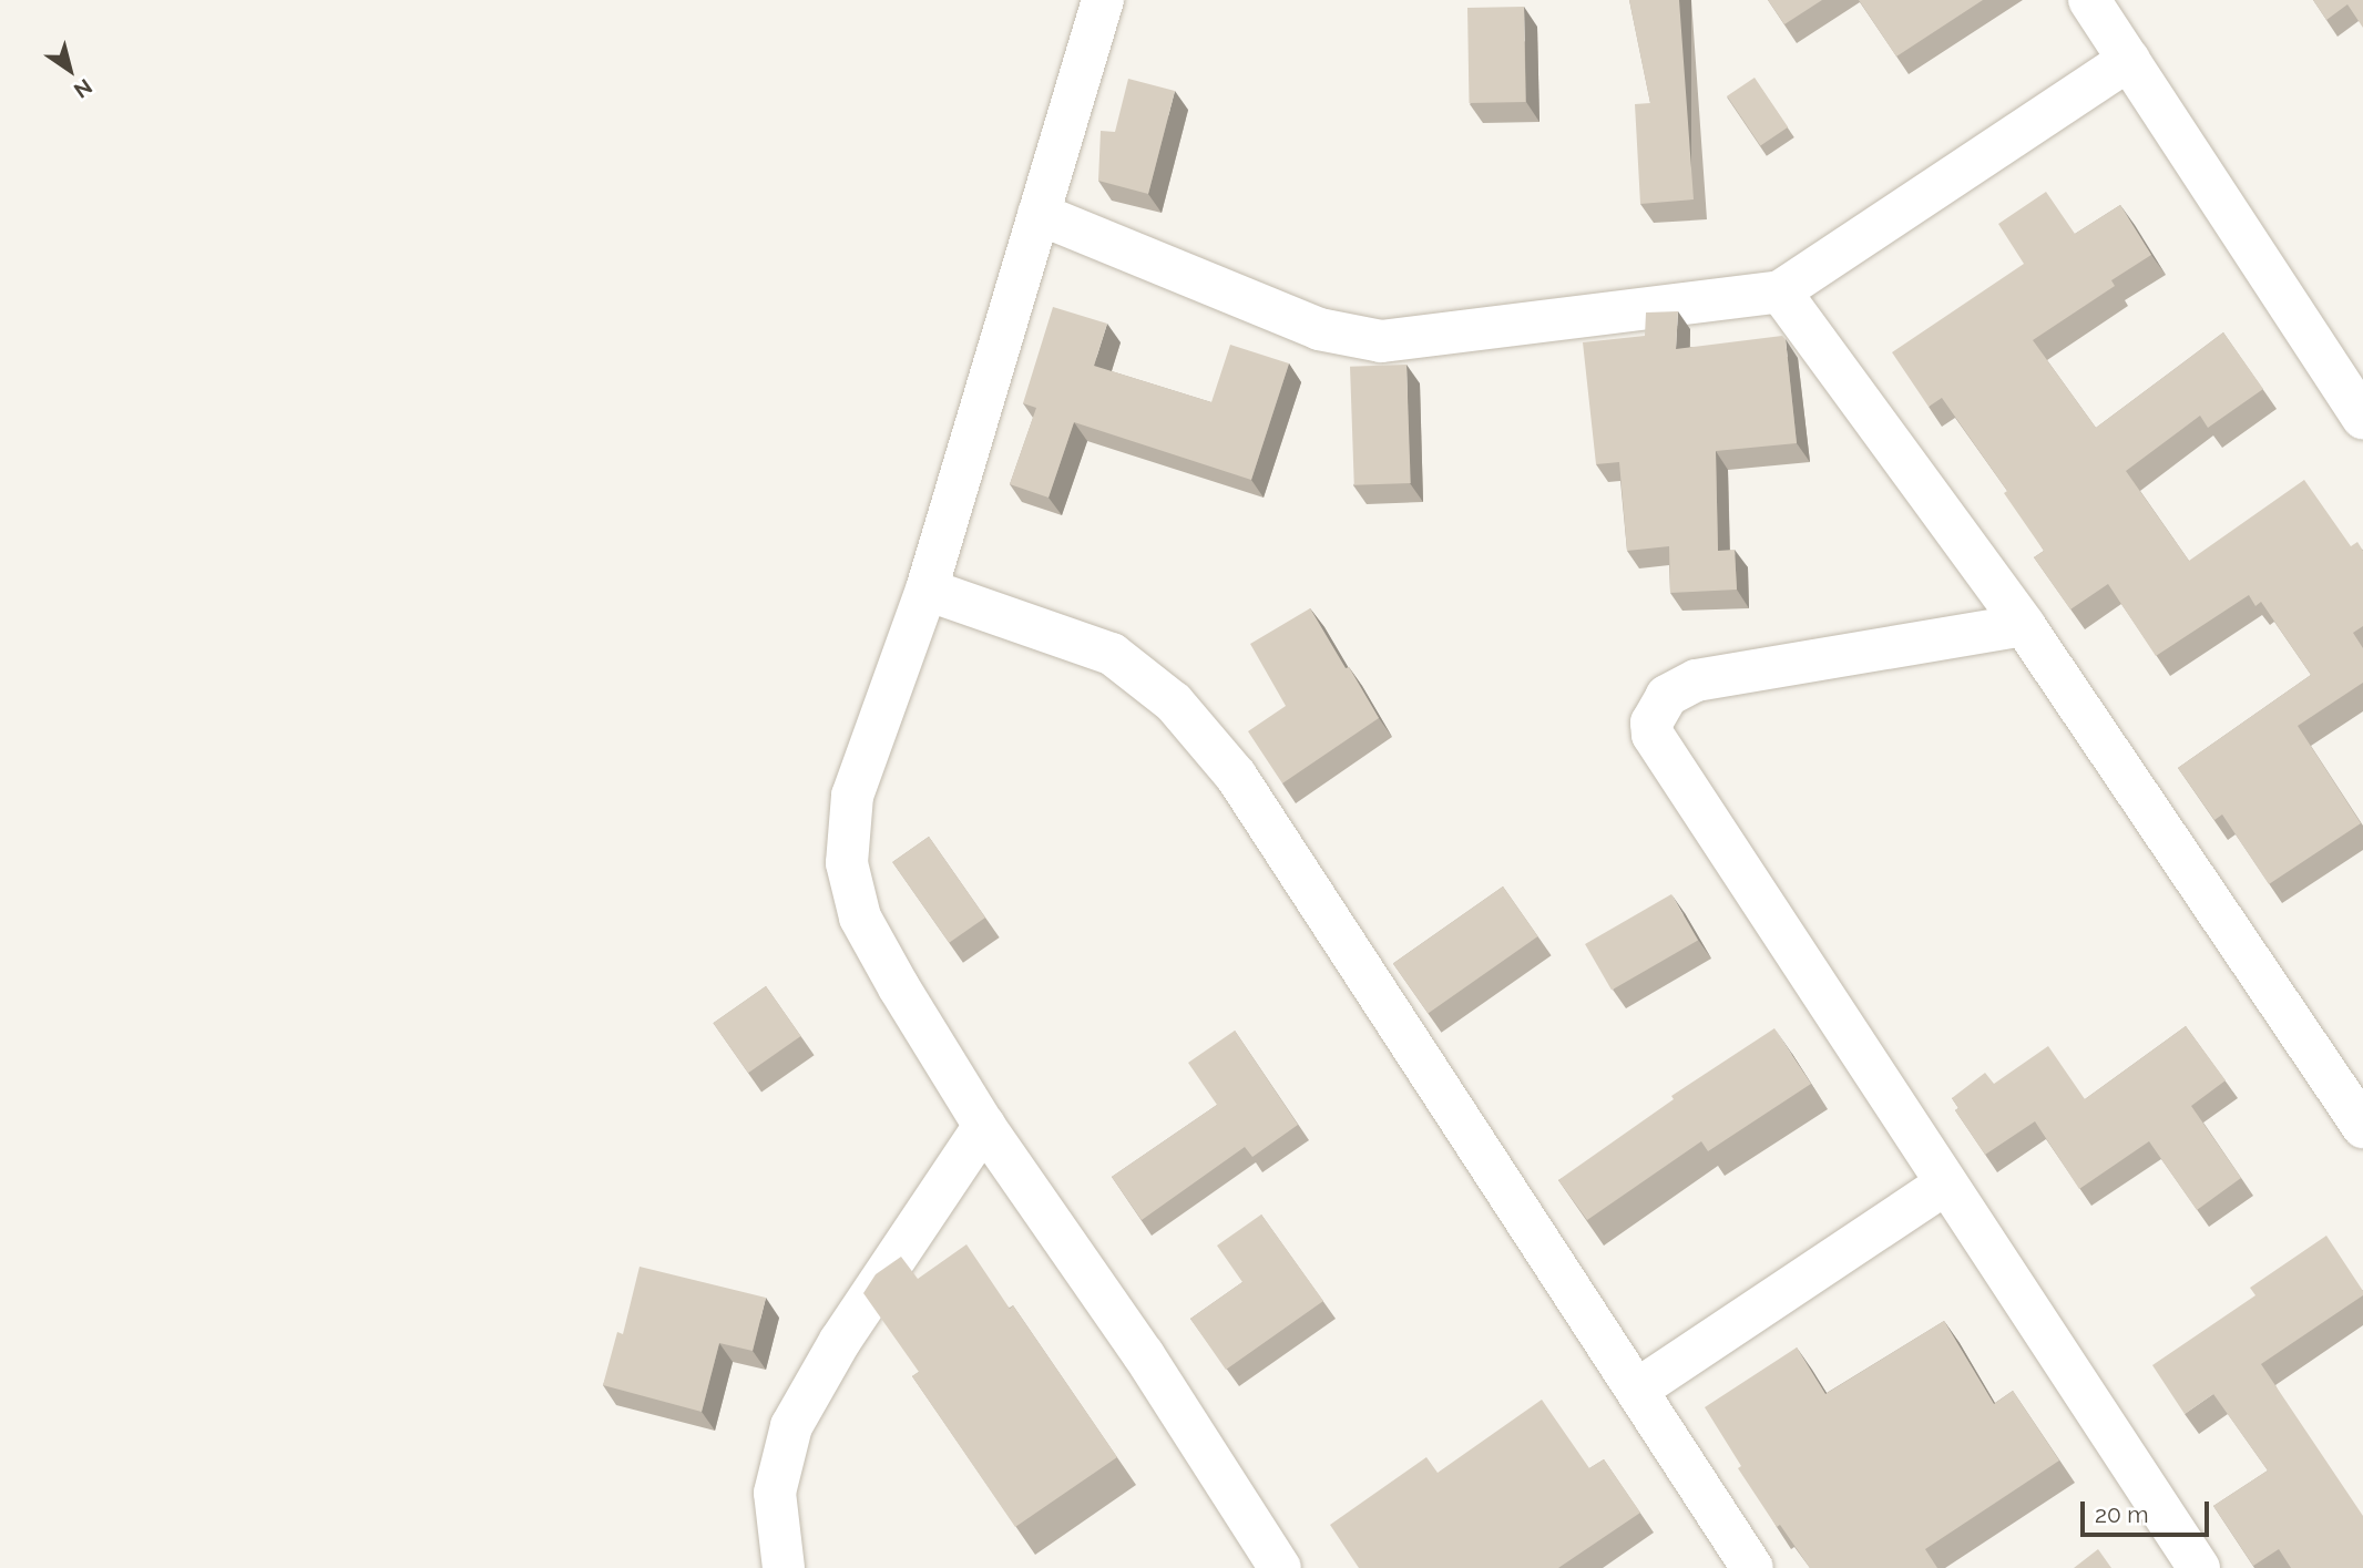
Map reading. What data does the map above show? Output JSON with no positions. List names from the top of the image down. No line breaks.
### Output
{"scale_bar":"20 m","north":"bottom right"}
